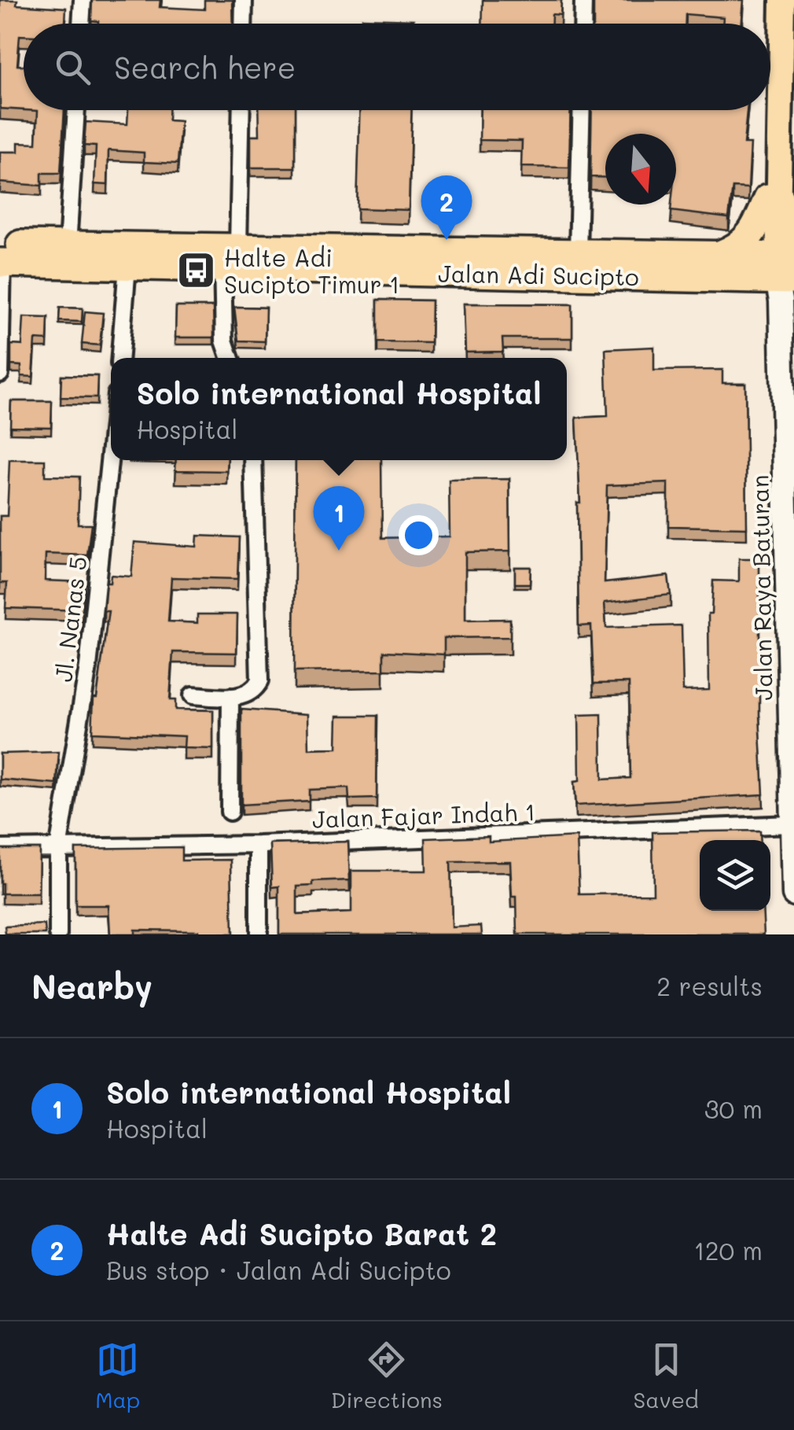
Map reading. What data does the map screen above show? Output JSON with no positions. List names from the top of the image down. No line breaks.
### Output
{"streets":{"highway":["Jalan Adi Sucipto"],"main road":["Jalan Raya Baturan"],"street":["Jl. Nanas 5","Jalan Fajar Indah 1"]},"crossings":[["Jalan Adi Sucipto","Jalan Raya Baturan"],["Jalan Raya Baturan","Jalan Fajar Indah 1"],["Jl. Nanas 5","Jalan Fajar Indah 1"]],"places":{"bus stop":["Halte Adi Sucipto Timur 1"]},"north":"bottom","page":{"search":"Search here","pins":["2","1"],"popup":["Solo international Hospital","Hospital"],"heading":["Nearby","2 results"],"list":[{"mark":"1","name":"Solo international Hospital","note":"Hospital","value":"30 m"},{"mark":"2","name":"Halte Adi Sucipto Barat 2","note":"Bus stop · Jalan Adi Sucipto","value":"120 m"}],"nav":["Map","Directions","Saved"]}}
